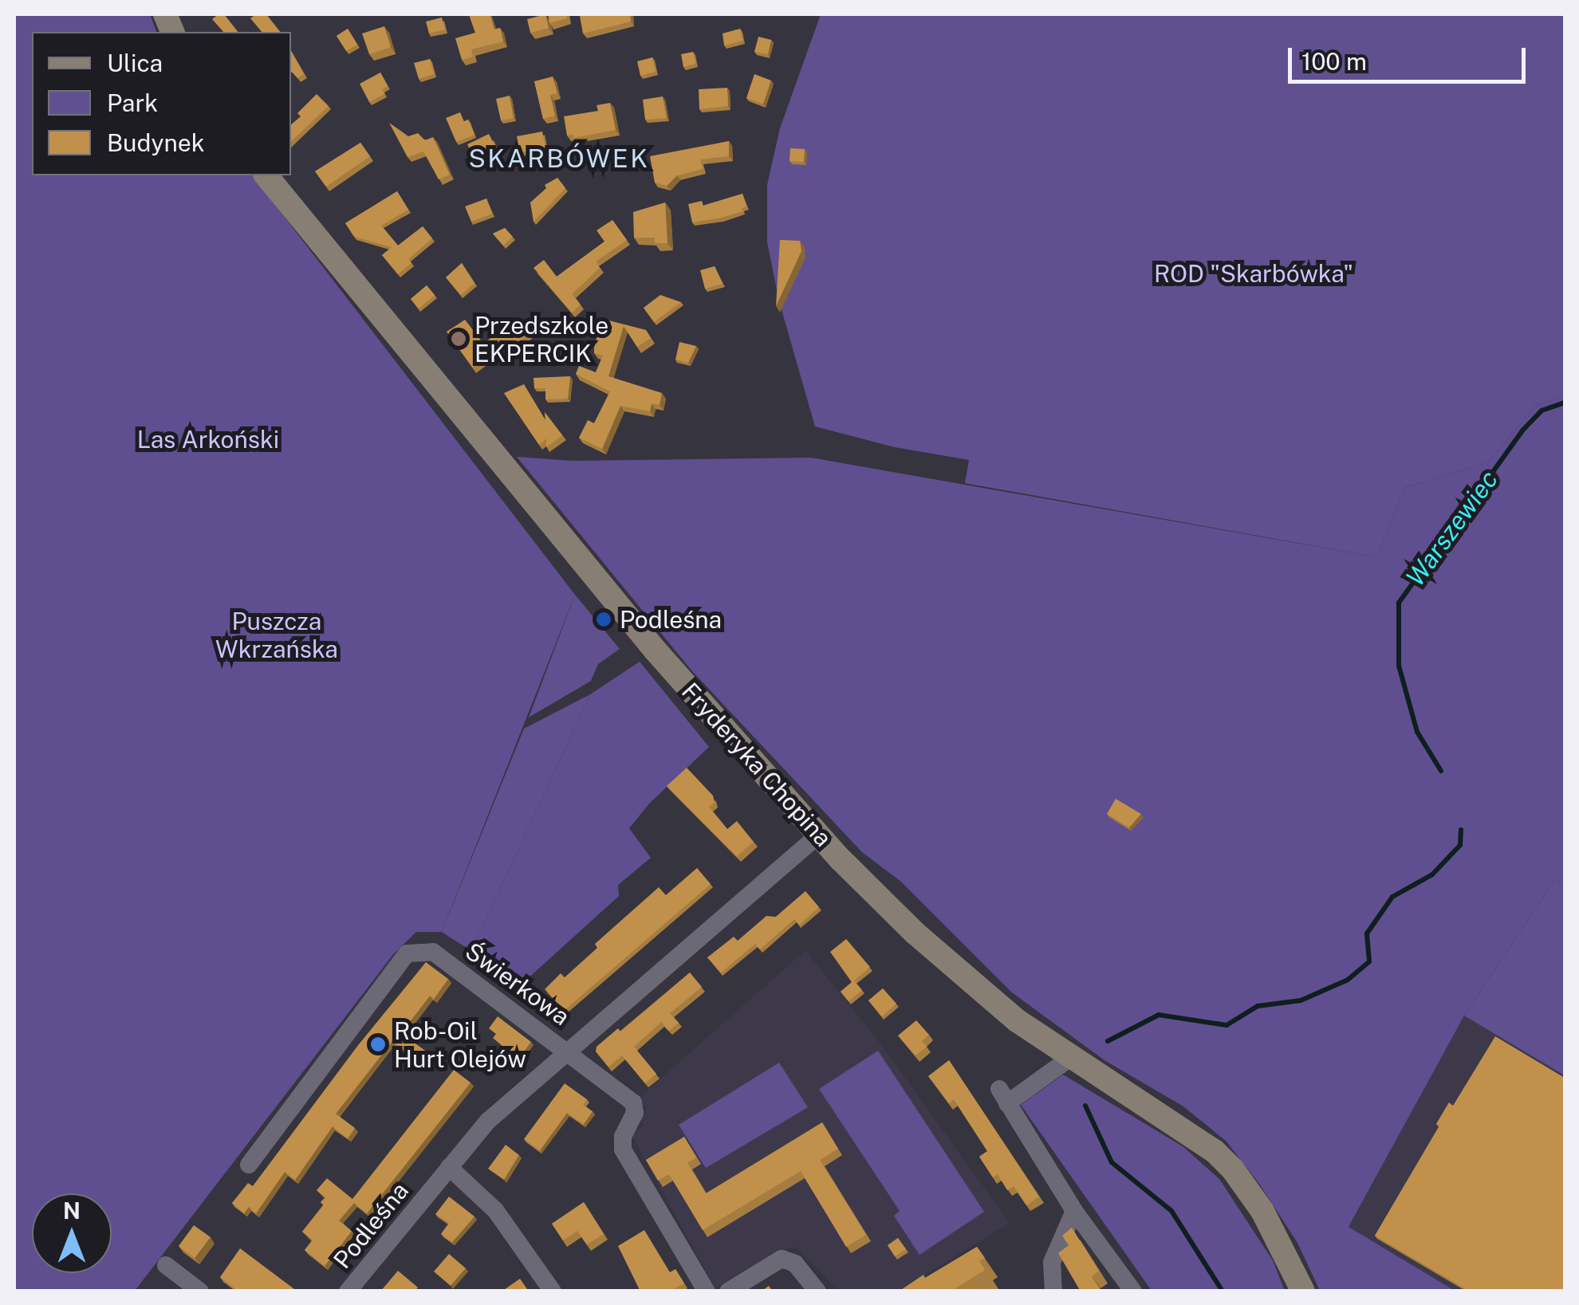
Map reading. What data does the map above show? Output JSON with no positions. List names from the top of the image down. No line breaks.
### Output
{"streets":{"street":["Fryderyka Chopina","Świerkowa","Podleśna"]},"crossings":[["Fryderyka Chopina","Podleśna"],["Świerkowa","Podleśna"]],"districts":["SKARBÓWEK"],"water":["Warszewiec"],"parks":["ROD \"Skarbówka\"","Las Arkoński","Puszcza Wkrzańska"],"places":["Przedszkole EKPERCIK","Podleśna","Rob-Oil Hurt Olejów"],"legend":["Ulica","Park","Budynek"],"scale_bar":"100 m","north":"top"}
